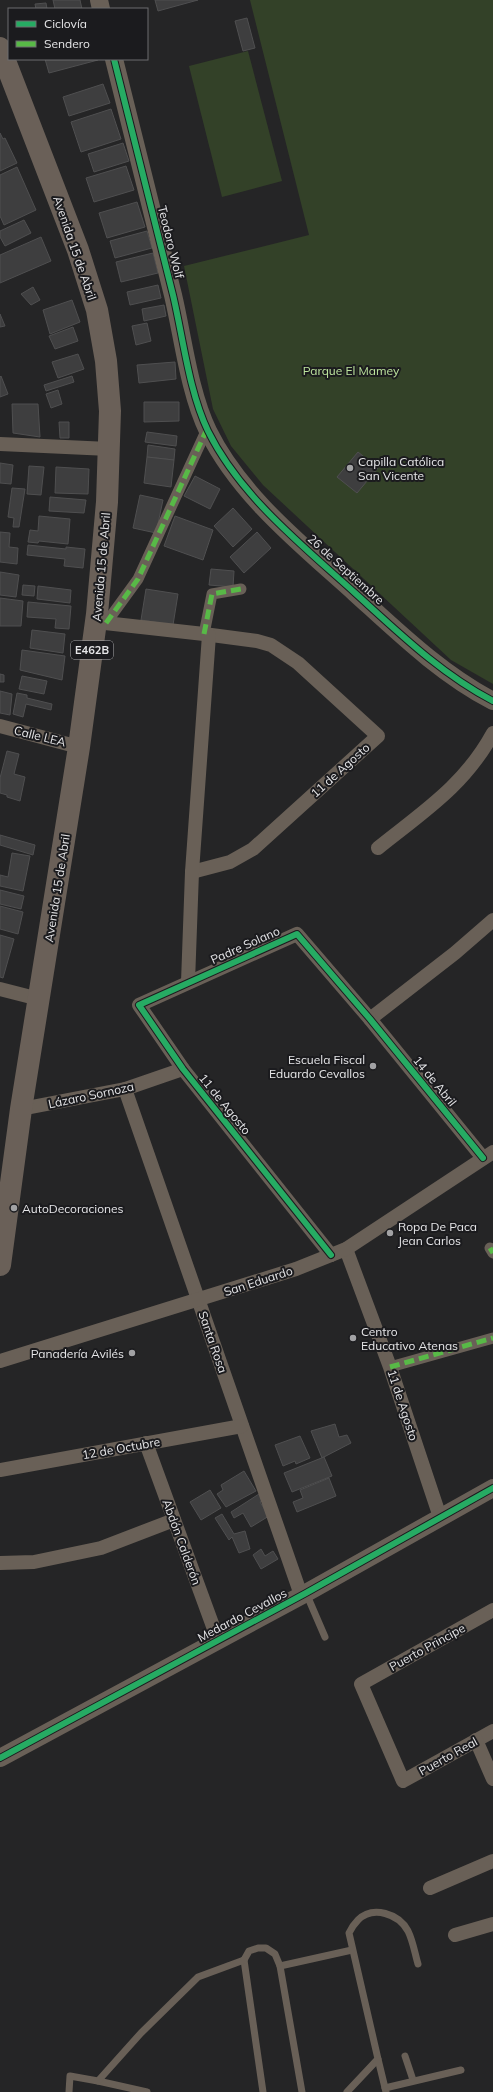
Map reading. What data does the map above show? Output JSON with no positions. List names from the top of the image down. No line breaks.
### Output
{"streets":{"main road":["Avenida 15 de Abril","E462B"],"street":["Teodoro Wolf","26 de Septiembre","Calle LEA","11 de Agosto","Padre Solano","14 de Abril","Lázaro Sornoza","San Eduardo","Santa Rosa","12 de Octubre","Abdón Calderón","Medardo Cevallos","Puerto Principe","Puerto Real"]},"crossings":[["Teodoro Wolf","26 de Septiembre"],["Avenida 15 de Abril","Calle LEA"],["Avenida 15 de Abril","11 de Agosto"],["Avenida 15 de Abril","Lázaro Sornoza"],["11 de Agosto","Padre Solano"],["11 de Agosto","Lázaro Sornoza"],["11 de Agosto","San Eduardo"],["11 de Agosto","Medardo Cevallos"],["Padre Solano","14 de Abril"],["14 de Abril","San Eduardo"],["Lázaro Sornoza","Santa Rosa"],["San Eduardo","Santa Rosa"],["Santa Rosa","12 de Octubre"],["Santa Rosa","Medardo Cevallos"],["12 de Octubre","Abdón Calderón"],["Abdón Calderón","Medardo Cevallos"],["Puerto Principe","Puerto Real"]],"parks":["Parque El Mamey"],"places":["Capilla Católica San Vicente","Escuela Fiscal Eduardo Cevallos","AutoDecoraciones","Ropa De Paca Jean Carlos","Centro Educativo Atenas","Panadería Avilés"],"legend":["Ciclovía","Sendero"]}
